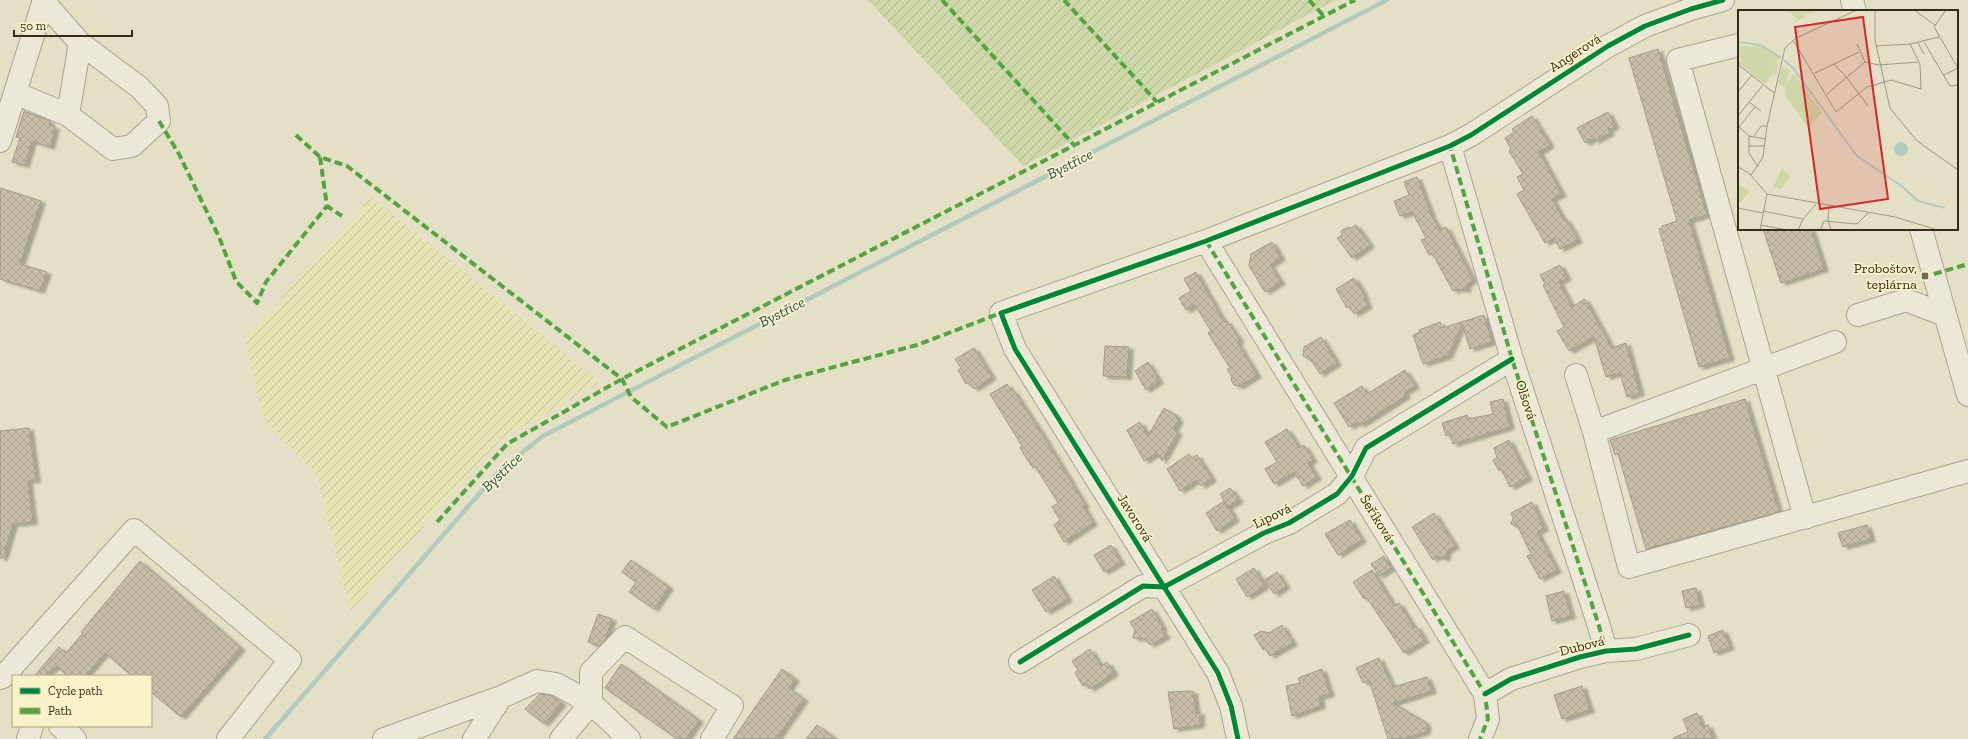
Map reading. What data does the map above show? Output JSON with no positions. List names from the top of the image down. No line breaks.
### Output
{"streets":{"street":["Angerová","Olšová","Lipová","Javorová","Šeříková","Dubová"]},"crossings":[["Angerová","Olšová"],["Angerová","Javorová"],["Angerová","Šeříková"],["Olšová","Lipová"],["Olšová","Dubová"],["Lipová","Javorová"],["Lipová","Šeříková"],["Šeříková","Dubová"]],"water":["Bystřice"],"places":{"transit":["Proboštov, teplárna"]},"legend":["Cycle path","Path"],"scale_bar":"50 m"}
